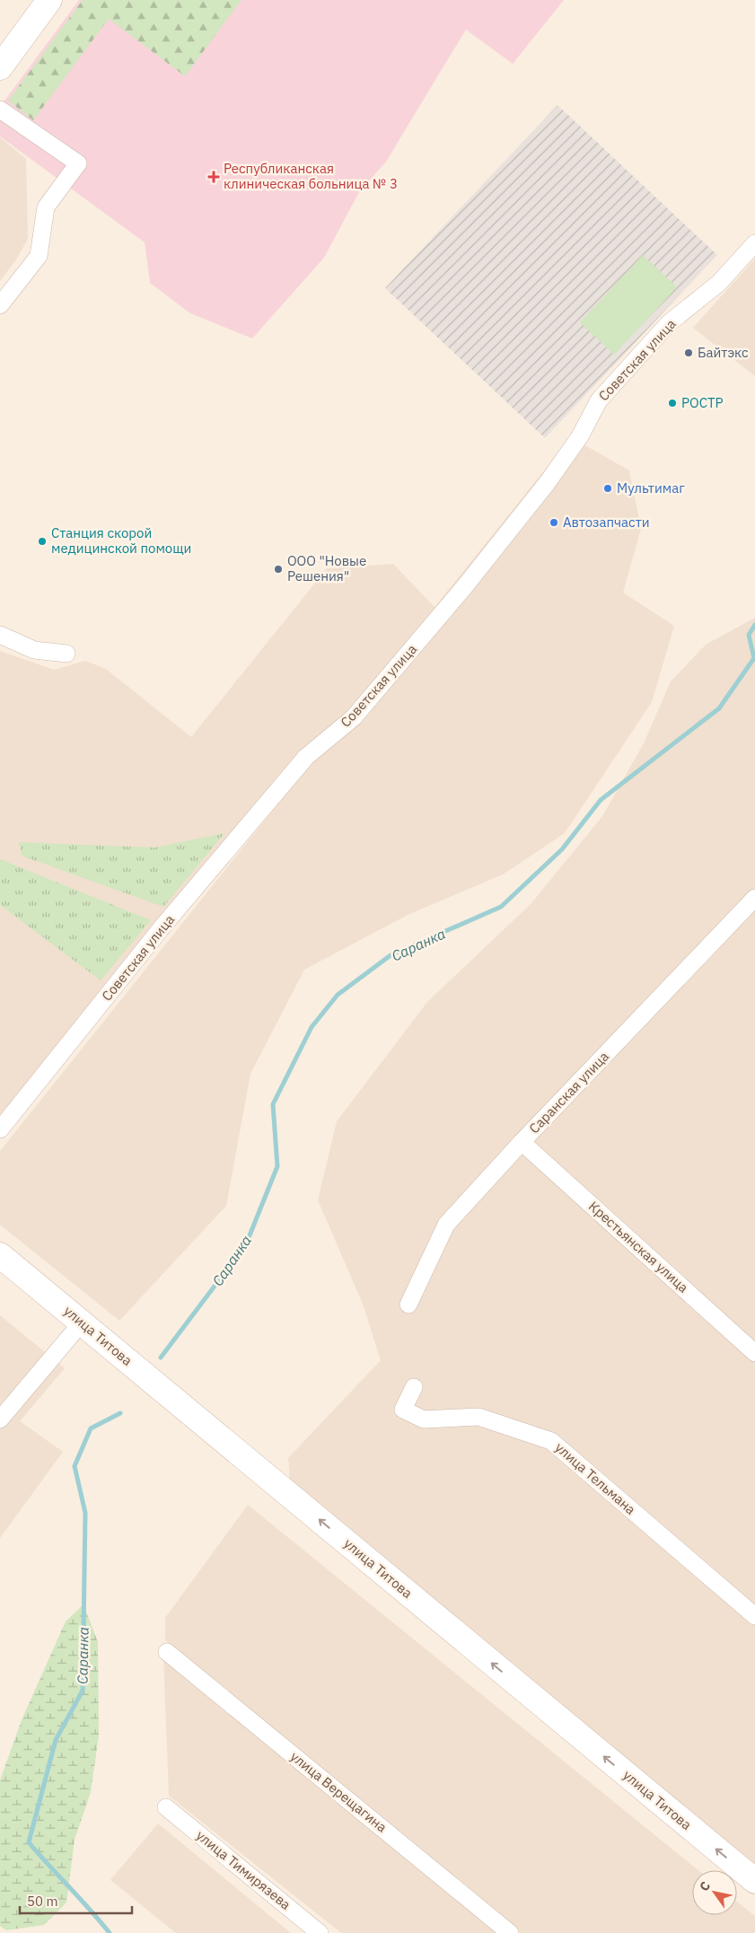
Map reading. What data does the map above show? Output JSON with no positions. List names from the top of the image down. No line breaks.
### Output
{"streets":{"main road":["улица Титова"],"street":["Советская улица","Саранская улица","Крестьянская улица","улица Тельмана","улица Верещагина","улица Тимирязева"]},"crossings":[["Саранская улица","Крестьянская улица"]],"one_way":["улица Титова"],"water":["Саранка"],"places":{"health":["Республиканская клиническая больница № 3"],"other":["Байтэкс","РОСТР","Мультимаг","Автозапчасти","Станция скорой медицинской помощи","ООО \"Новые Решения\""]},"scale_bar":"50 m","north":"top left"}
